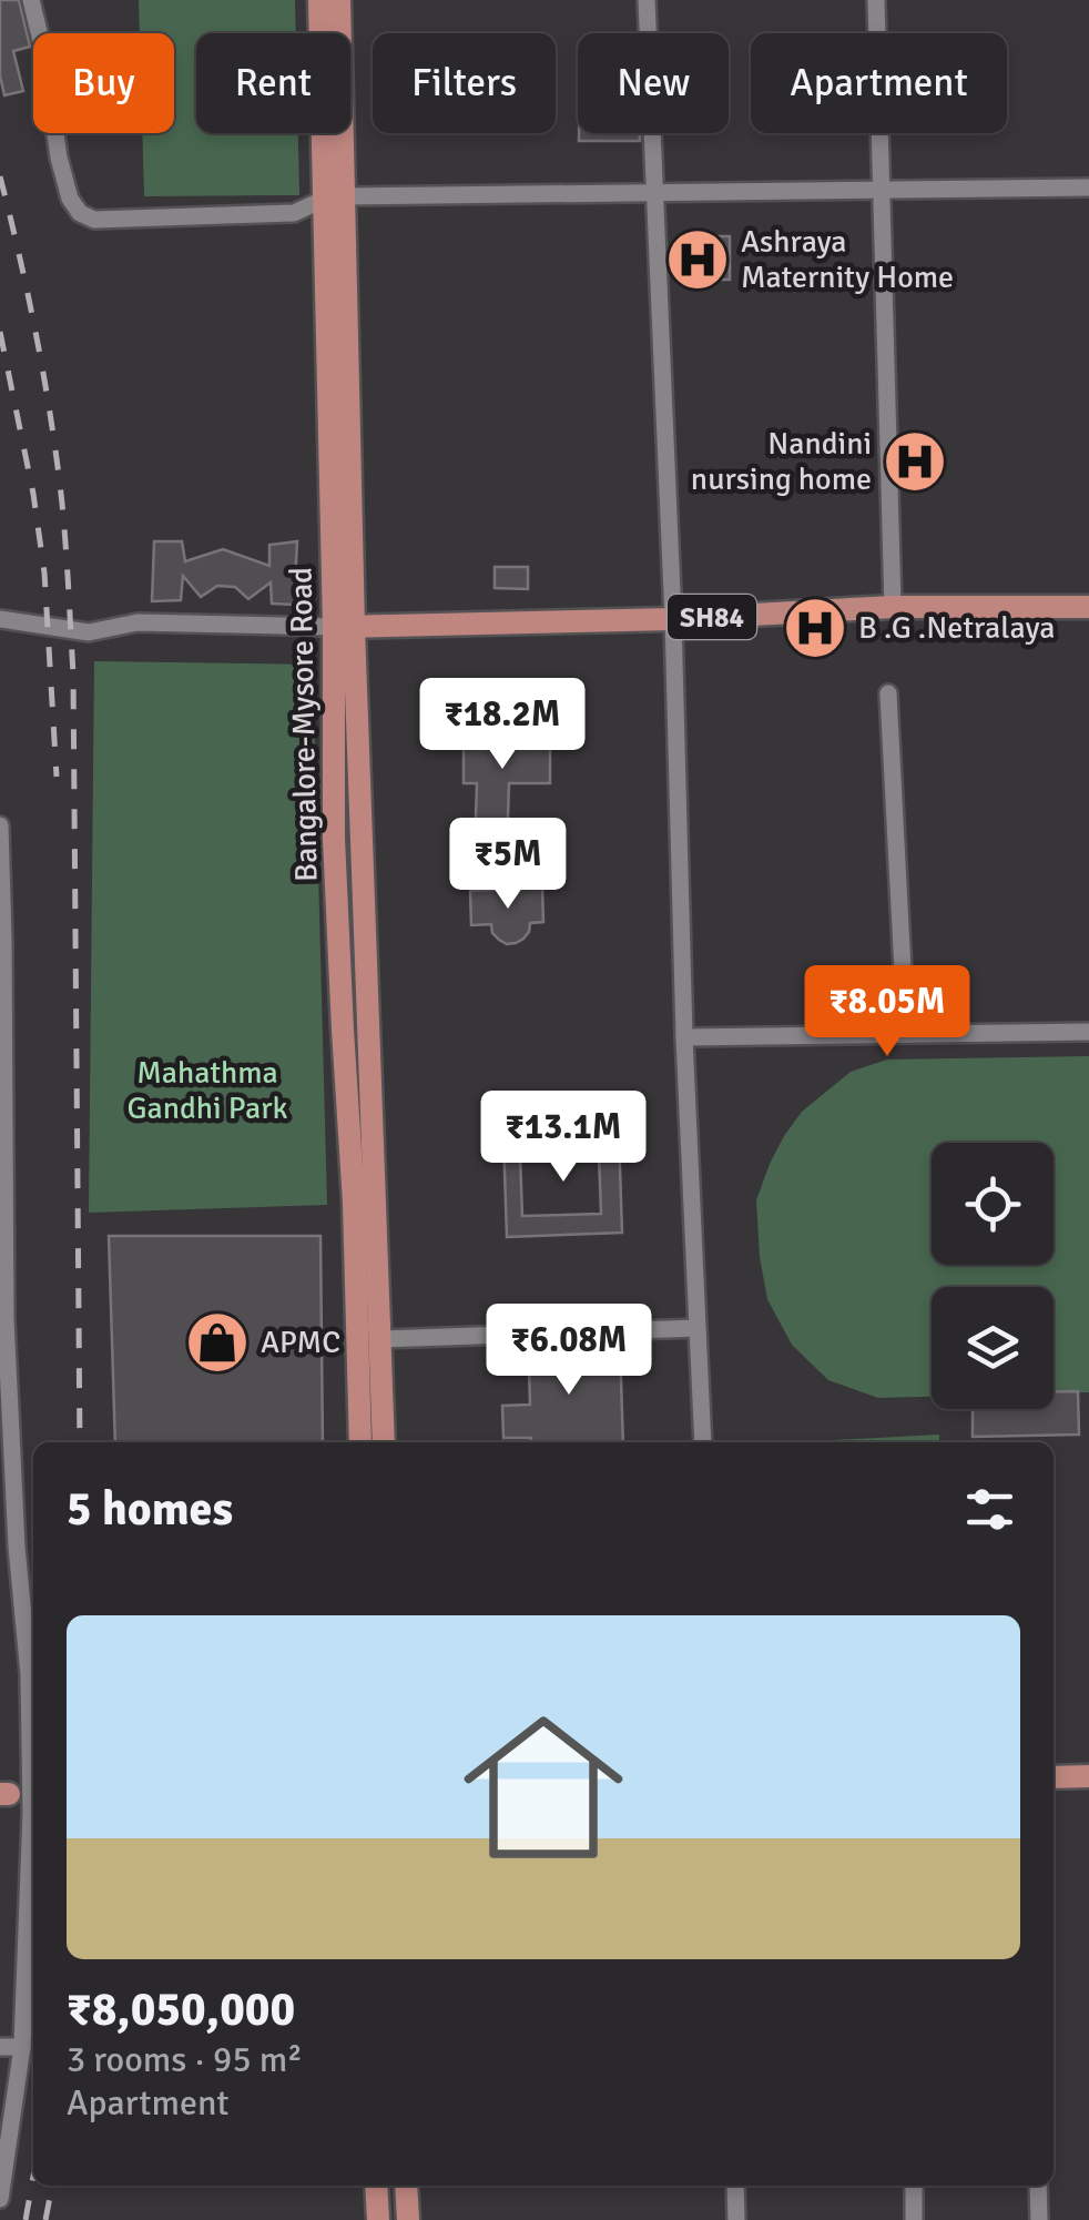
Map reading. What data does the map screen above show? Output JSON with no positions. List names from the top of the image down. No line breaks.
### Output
{"streets":{"main road":["SH84","Bangalore-Mysore Road"]},"crossings":[["SH84","Bangalore-Mysore Road"]],"parks":["Mahathma Gandhi Park"],"places":{"hospital":["Ashraya Maternity Home","Nandini nursing home","B .G .Netralaya"],"shop":["APMC"]},"page":{"chip":["Buy","Rent","Filters","New","Apartment"],"price":["₹18.2M","₹5M","₹8.05M","₹13.1M","₹6.08M"],"heading":"5 homes","list":[{"name":"₹8,050,000","note":"3 rooms · 95 m² · Apartment"}]}}
